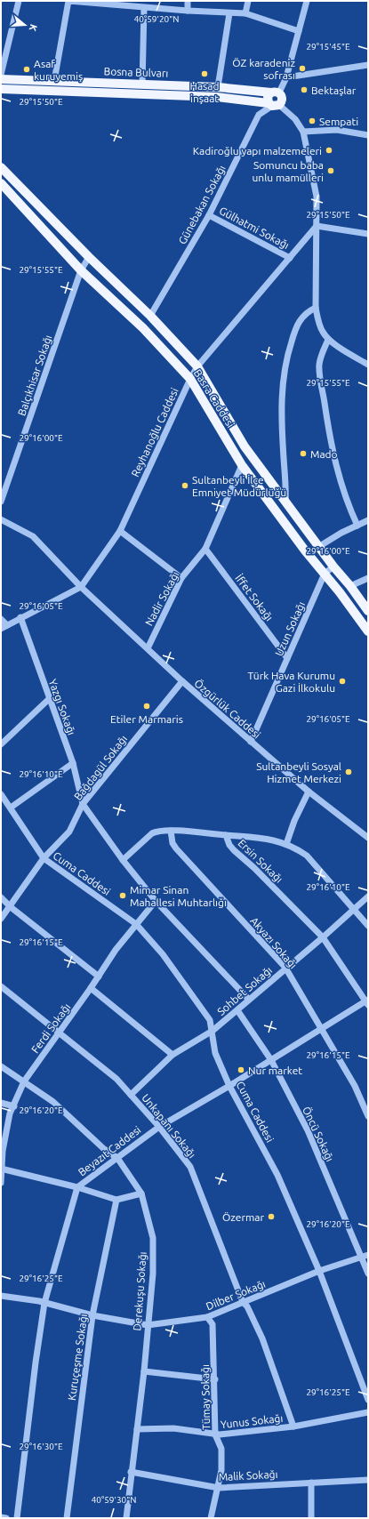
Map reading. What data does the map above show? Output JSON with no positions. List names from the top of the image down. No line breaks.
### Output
{"streets":{"main road":["Bosna Bulvarı","Basra Caddesi"],"street":["Günebakan Sokağı","Gülhatmi Sokağı","Balçıkhisar Sokağı","Reyhanoğlu Caddesi","İffet Sokağı","Nadir Sokağı","Uzun Sokağı","Yazgı Sokağı","Özgürlük Caddesi","Bağdagül Sokağı","Ersin Sokağı","Cuma Caddesi","Akyazı Sokağı","Sohbet Sokağı","Ferdi Sokağı","Unkapanı Sokağı","Öncü Sokağı","Beyazıt Caddesi","Derekuşu Sokağı","Dilber Sokağı","Kuruçeşme Sokağı","Tümay Sokağı","Yunus Sokağı","Malik Sokağı"]},"crossings":[["Bosna Bulvarı","Günebakan Sokağı"],["Günebakan Sokağı","Gülhatmi Sokağı"],["Günebakan Sokağı","Basra Caddesi"],["Gülhatmi Sokağı","Reyhanoğlu Caddesi"],["Balçıkhisar Sokağı","Basra Caddesi"],["Basra Caddesi","Reyhanoğlu Caddesi"],["Basra Caddesi","Nadir Sokağı"],["Basra Caddesi","Uzun Sokağı"],["Reyhanoğlu Caddesi","Yazgı Sokağı"],["Reyhanoğlu Caddesi","Özgürlük Caddesi"],["İffet Sokağı","Nadir Sokağı"],["İffet Sokağı","Uzun Sokağı"],["Nadir Sokağı","Özgürlük Caddesi"],["Uzun Sokağı","Özgürlük Caddesi"],["Yazgı Sokağı","Bağdagül Sokağı"],["Özgürlük Caddesi","Bağdagül Sokağı"],["Bağdagül Sokağı","Cuma Caddesi"],["Ersin Sokağı","Akyazı Sokağı"],["Ersin Sokağı","Sohbet Sokağı"],["Ersin Sokağı","Beyazıt Caddesi"],["Cuma Caddesi","Sohbet Sokağı"],["Cuma Caddesi","Ferdi Sokağı"],["Cuma Caddesi","Beyazıt Caddesi"],["Cuma Caddesi","Dilber Sokağı"],["Akyazı Sokağı","Sohbet Sokağı"],["Akyazı Sokağı","Beyazıt Caddesi"],["Sohbet Sokağı","Unkapanı Sokağı"],["Sohbet Sokağı","Öncü Sokağı"],["Ferdi Sokağı","Unkapanı Sokağı"],["Ferdi Sokağı","Derekuşu Sokağı"],["Unkapanı Sokağı","Beyazıt Caddesi"],["Unkapanı Sokağı","Dilber Sokağı"],["Unkapanı Sokağı","Yunus Sokağı"],["Öncü Sokağı","Beyazıt Caddesi"],["Öncü Sokağı","Dilber Sokağı"],["Beyazıt Caddesi","Derekuşu Sokağı"],["Beyazıt Caddesi","Dilber Sokağı"],["Derekuşu Sokağı","Dilber Sokağı"],["Derekuşu Sokağı","Yunus Sokağı"],["Derekuşu Sokağı","Malik Sokağı"],["Dilber Sokağı","Kuruçeşme Sokağı"],["Dilber Sokağı","Tümay Sokağı"],["Tümay Sokağı","Yunus Sokağı"],["Tümay Sokağı","Malik Sokağı"]],"places":["ÖZ karadeniz sofrası","Asaf kuruyemiş","Hasad inşaat","Bektaşlar","Sempati","Kadiroğlu yapı malzemeleri","Somuncu baba unlu mamülleri","Mado","Sultanbeyli İlçe Emniyet Müdürlüğü","Türk Hava Kurumu Gazi İlkokulu","Etiler Marmaris","Sultanbeyli Sosyal Hizmet Merkezi","Mimar Sinan Mahallesi Muhtarlığı","Nur market","Özermar"],"north":"right","coordinates":["40°59'20\"N","29°15'45\"E","29°15'50\"E","29°15'55\"E","29°16'00\"E","29°16'05\"E","29°16'10\"E","29°16'15\"E","29°16'20\"E","29°16'25\"E","29°16'30\"E","40°59'30\"N"]}
